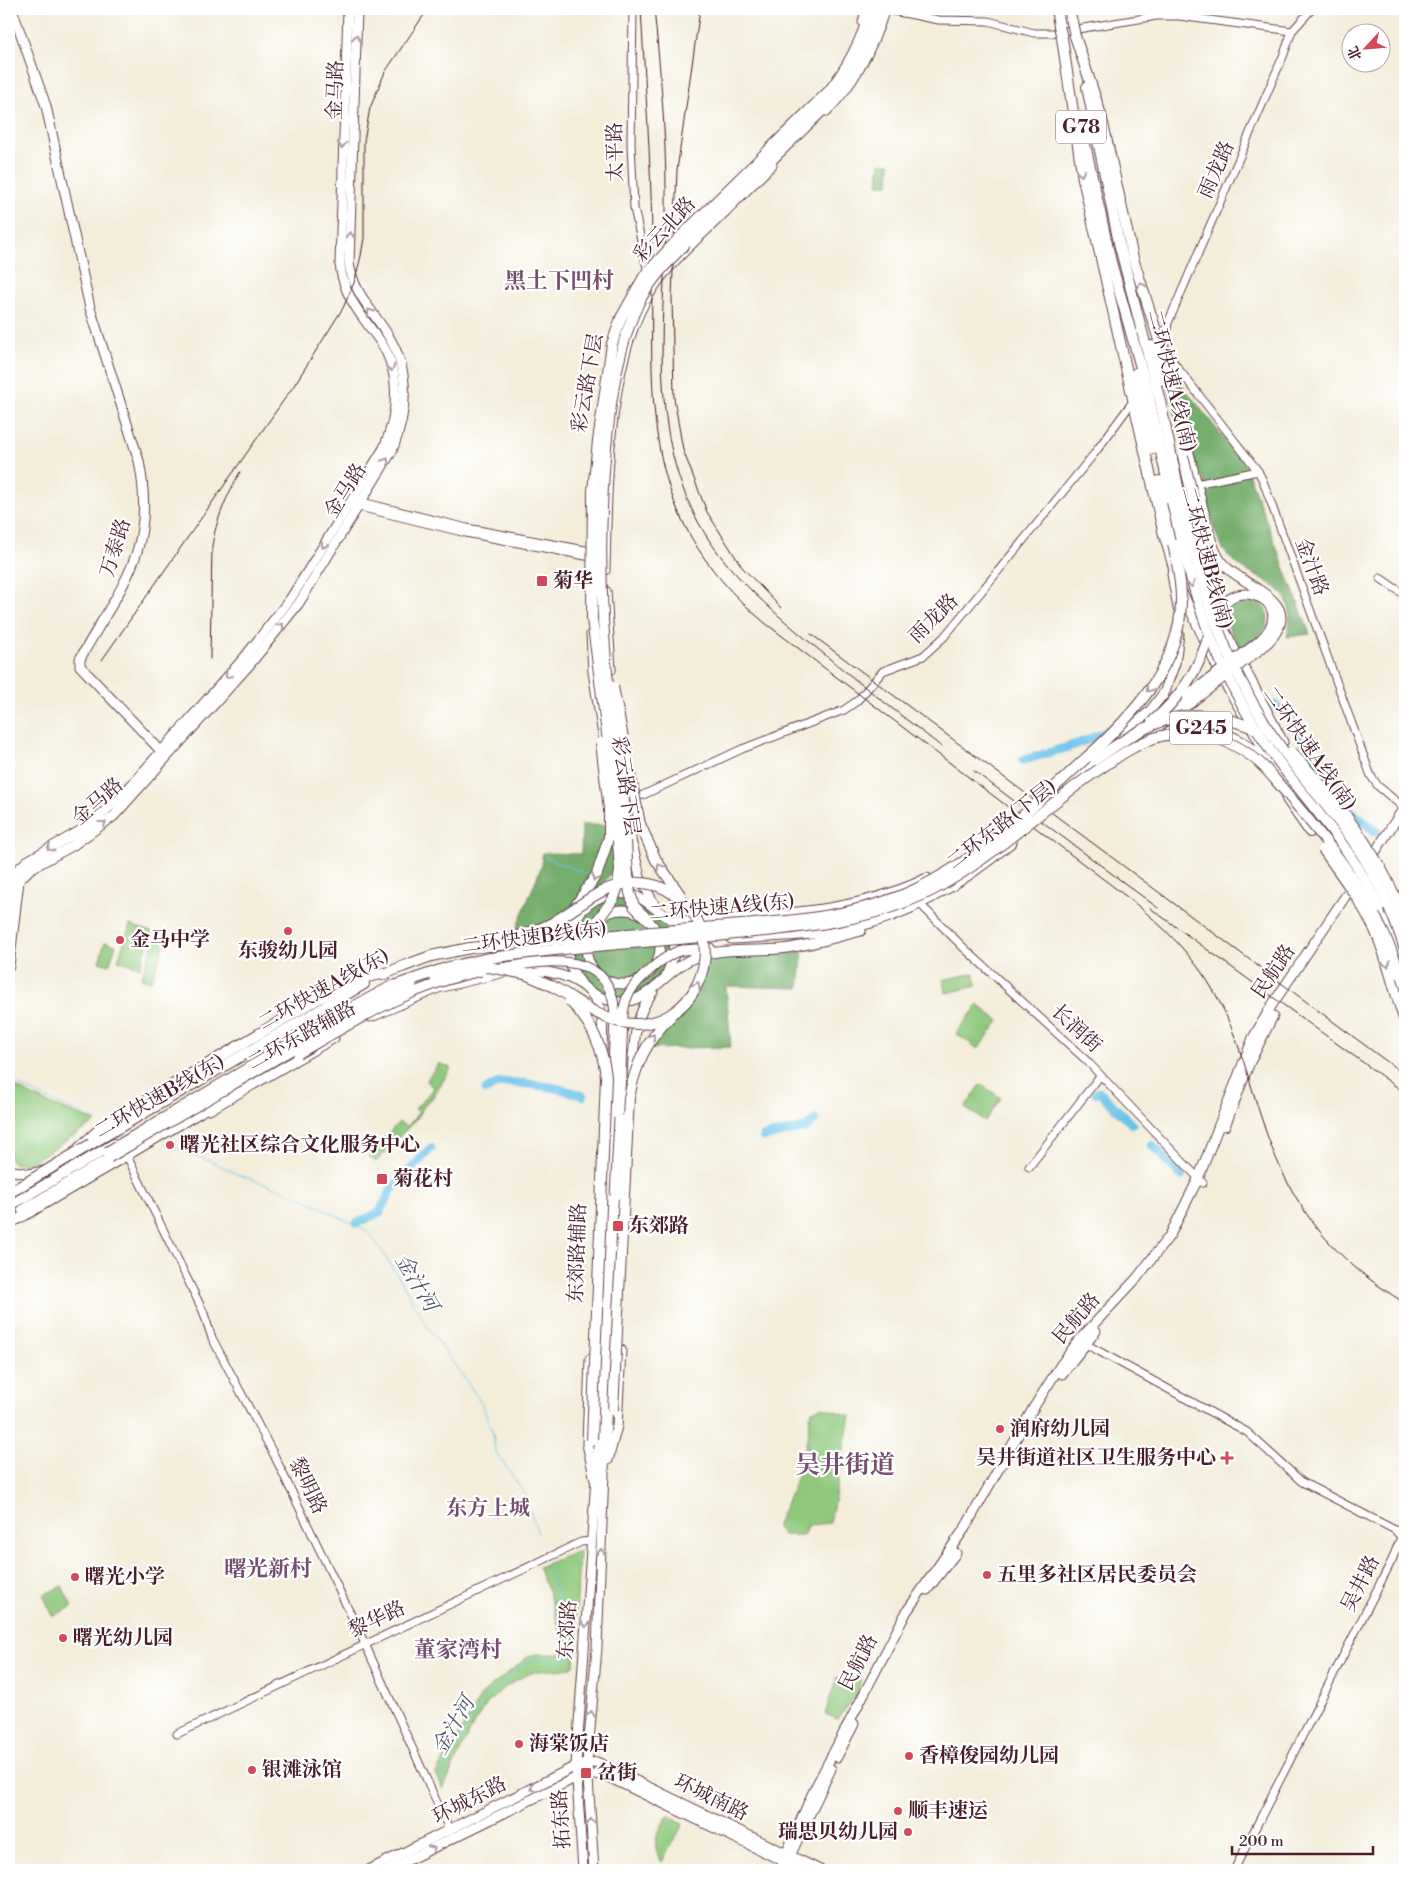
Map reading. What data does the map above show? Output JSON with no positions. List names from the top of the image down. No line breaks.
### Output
{"streets":{"highway":["G78","彩云北路","二环快速A线(南)","二环快速B线(南)","二环快速A线(东)","二环快速B线(东)"],"main road":["金马路","万泰路","G245","二环东路(下层)","民航路","二环东路辅路","东郊路辅路","东郊路","环城南路","环城东路","拓东路"],"street":["太平路","雨龙路","彩云路下层","金汁路","长润街","黎明路","吴井路","黎华路"]},"crossings":[["金马路","万泰路"],["G78","二环快速A线(南)"],["G78","二环快速B线(南)"],["太平路","彩云路下层"],["雨龙路","彩云路下层"],["雨龙路","金汁路"],["彩云北路","彩云路下层"],["二环快速A线(南)","二环快速B线(南)"],["二环快速A线(南)","G245"],["彩云路下层","G245"],["金汁路","民航路"],["G245","二环东路(下层)"],["G245","民航路"],["G245","长润街"],["G245","二环东路辅路"],["二环东路(下层)","长润街"],["二环快速A线(东)","二环东路辅路"],["民航路","长润街"],["民航路","吴井路"],["民航路","环城南路"],["二环东路辅路","黎明路"],["东郊路辅路","东郊路"],["黎明路","黎华路"],["黎明路","环城东路"],["黎华路","东郊路"],["东郊路","环城南路"],["东郊路","环城东路"],["东郊路","拓东路"],["环城南路","环城东路"],["环城南路","拓东路"],["环城东路","拓东路"]],"districts":["黑土下凹村","吴井街道","东方上城","曙光新村","董家湾村"],"water":["金汁河"],"places":{"transit":["菊华","菊花村","东郊路","岔街"],"other":["东骏幼儿园","金马中学","曙光社区综合文化服务中心","润府幼儿园","五里多社区居民委员会","曙光小学","曙光幼儿园","海棠饭店","香樟俊园幼儿园","银滩泳馆","顺丰速运","瑞思贝幼儿园"],"health":["吴井街道社区卫生服务中心"]},"scale_bar":"200 m","north":"bottom left"}
